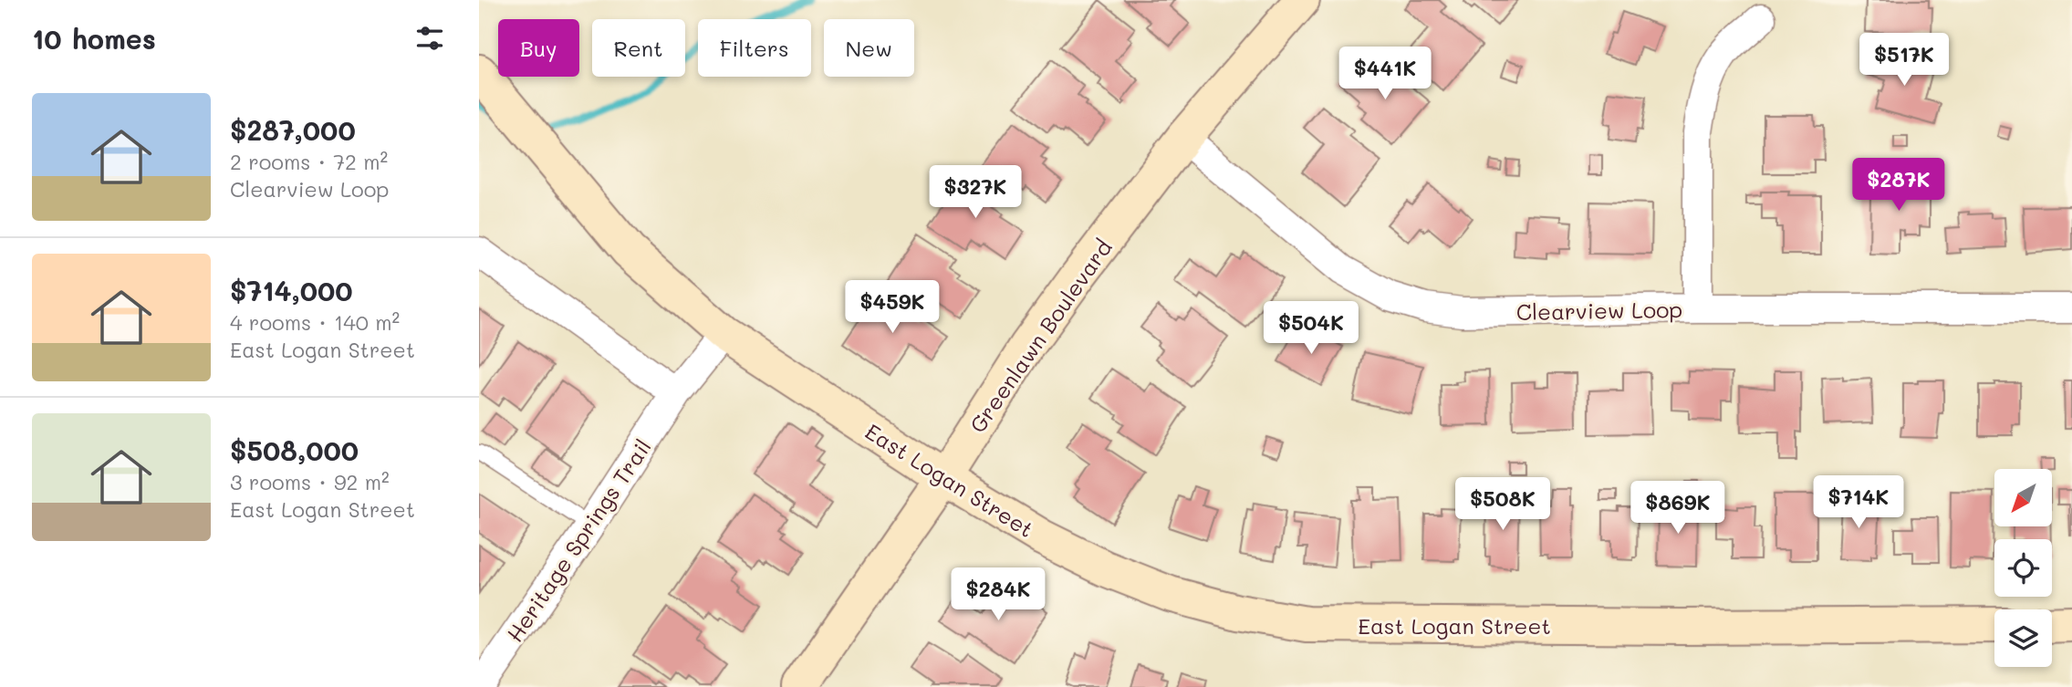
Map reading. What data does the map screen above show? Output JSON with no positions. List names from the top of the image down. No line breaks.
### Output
{"streets":{"street":["Clearview Loop","Greenlawn Boulevard","East Logan Street","Heritage Springs Trail"]},"crossings":[["Clearview Loop","Greenlawn Boulevard"],["Greenlawn Boulevard","East Logan Street"],["East Logan Street","Heritage Springs Trail"]],"north":"bottom left","page":{"heading":"10 homes","chip":["Buy","Rent","Filters","New"],"price":["$517K","$441K","$287K","$327K","$459K","$504K","$714K","$508K","$869K","$284K"],"list":[{"name":"$287,000","note":"2 rooms · 72 m² · Clearview Loop"},{"name":"$714,000","note":"4 rooms · 140 m² · East Logan Street"},{"name":"$508,000","note":"3 rooms · 92 m² · East Logan Street"}]}}
